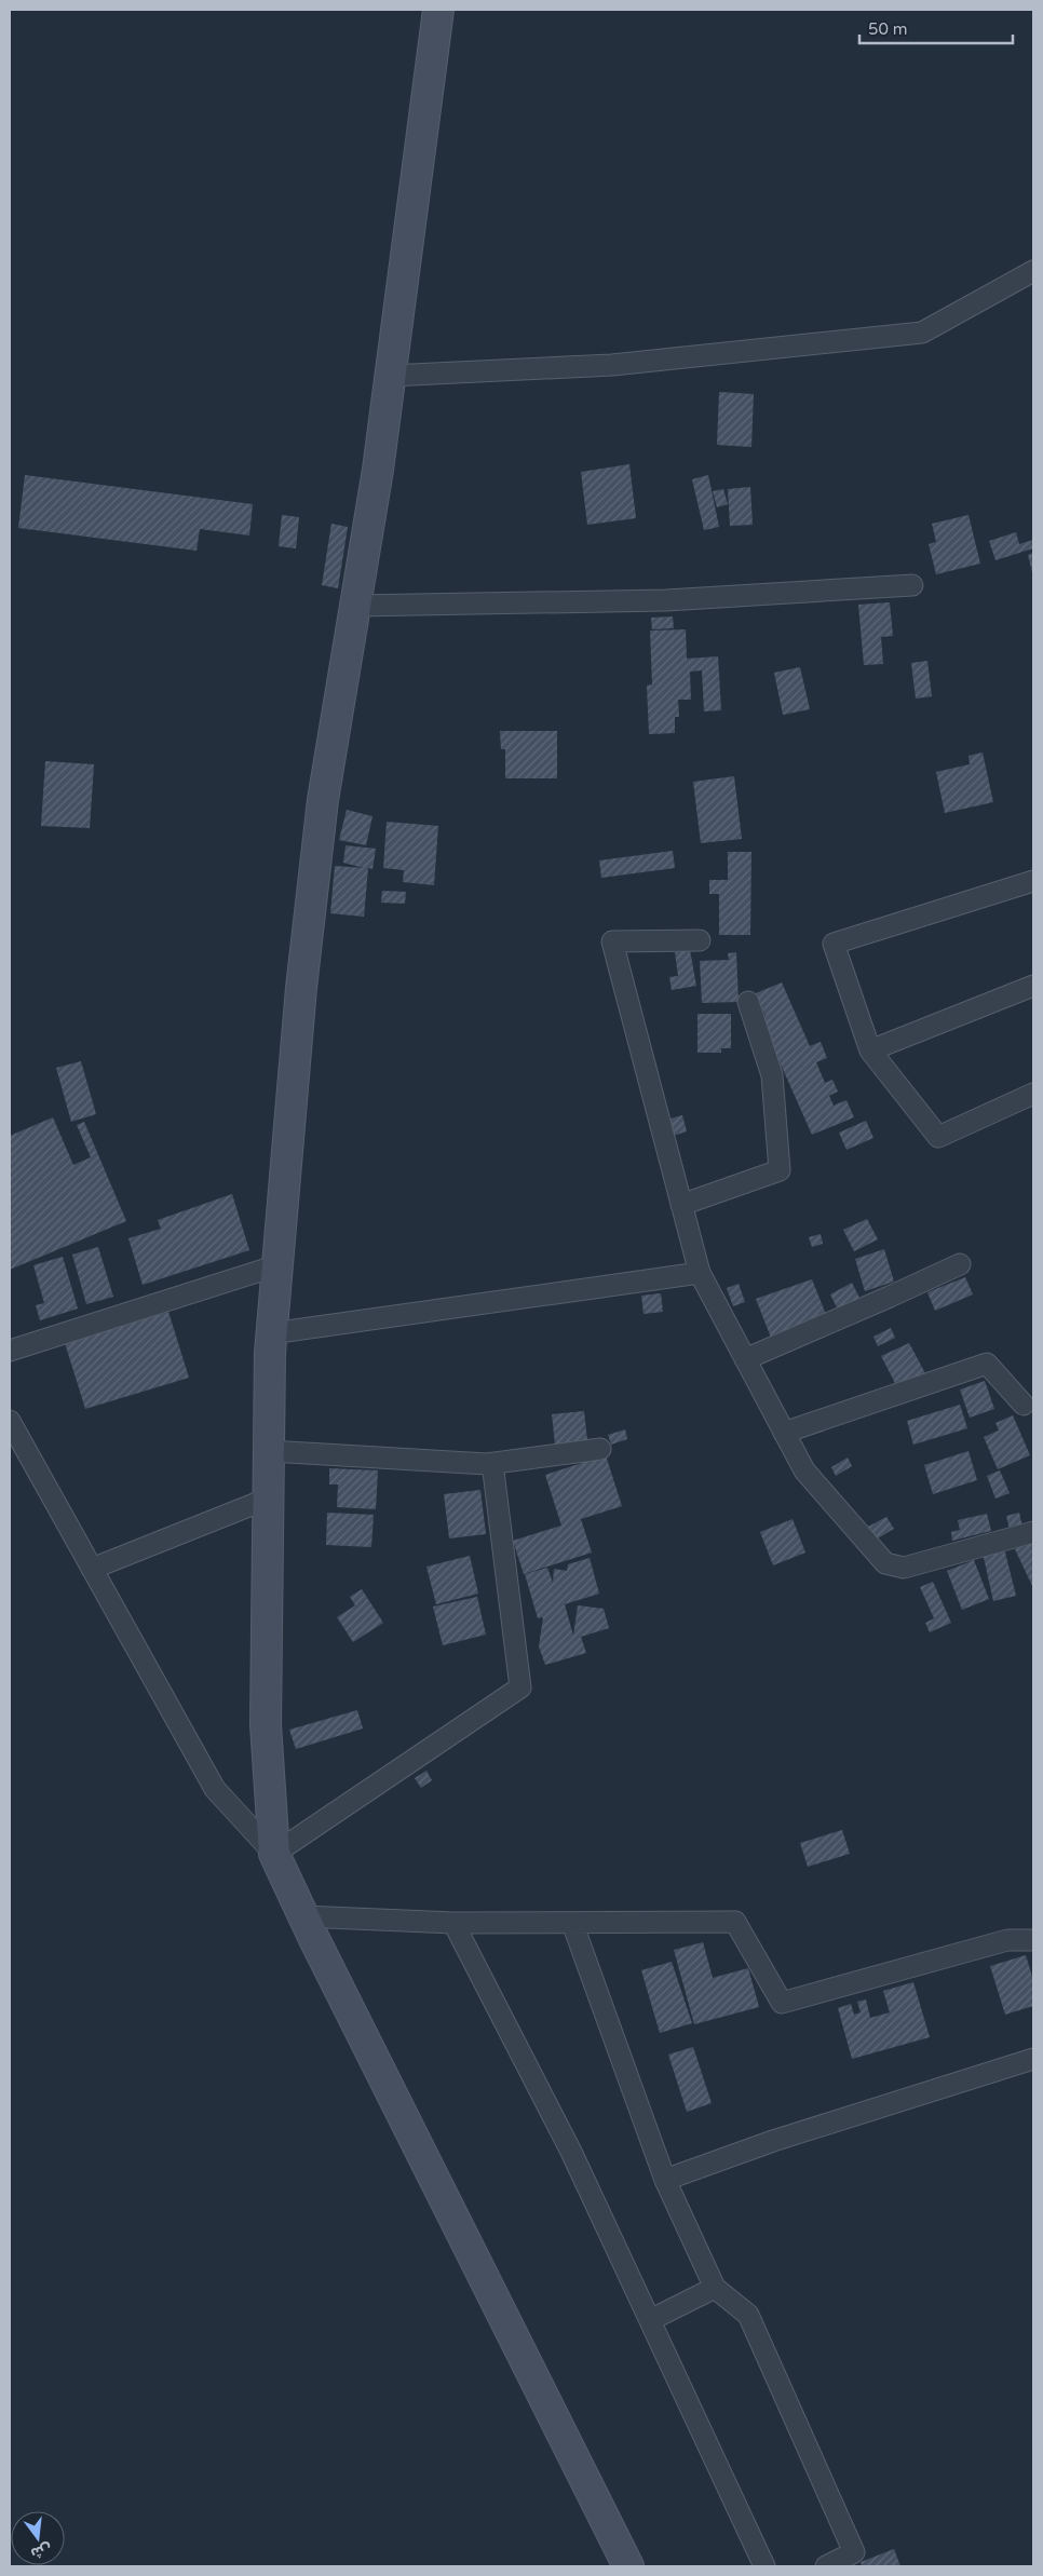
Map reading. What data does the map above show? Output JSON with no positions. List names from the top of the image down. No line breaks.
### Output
{"scale_bar":"50 m","north":"bottom"}
